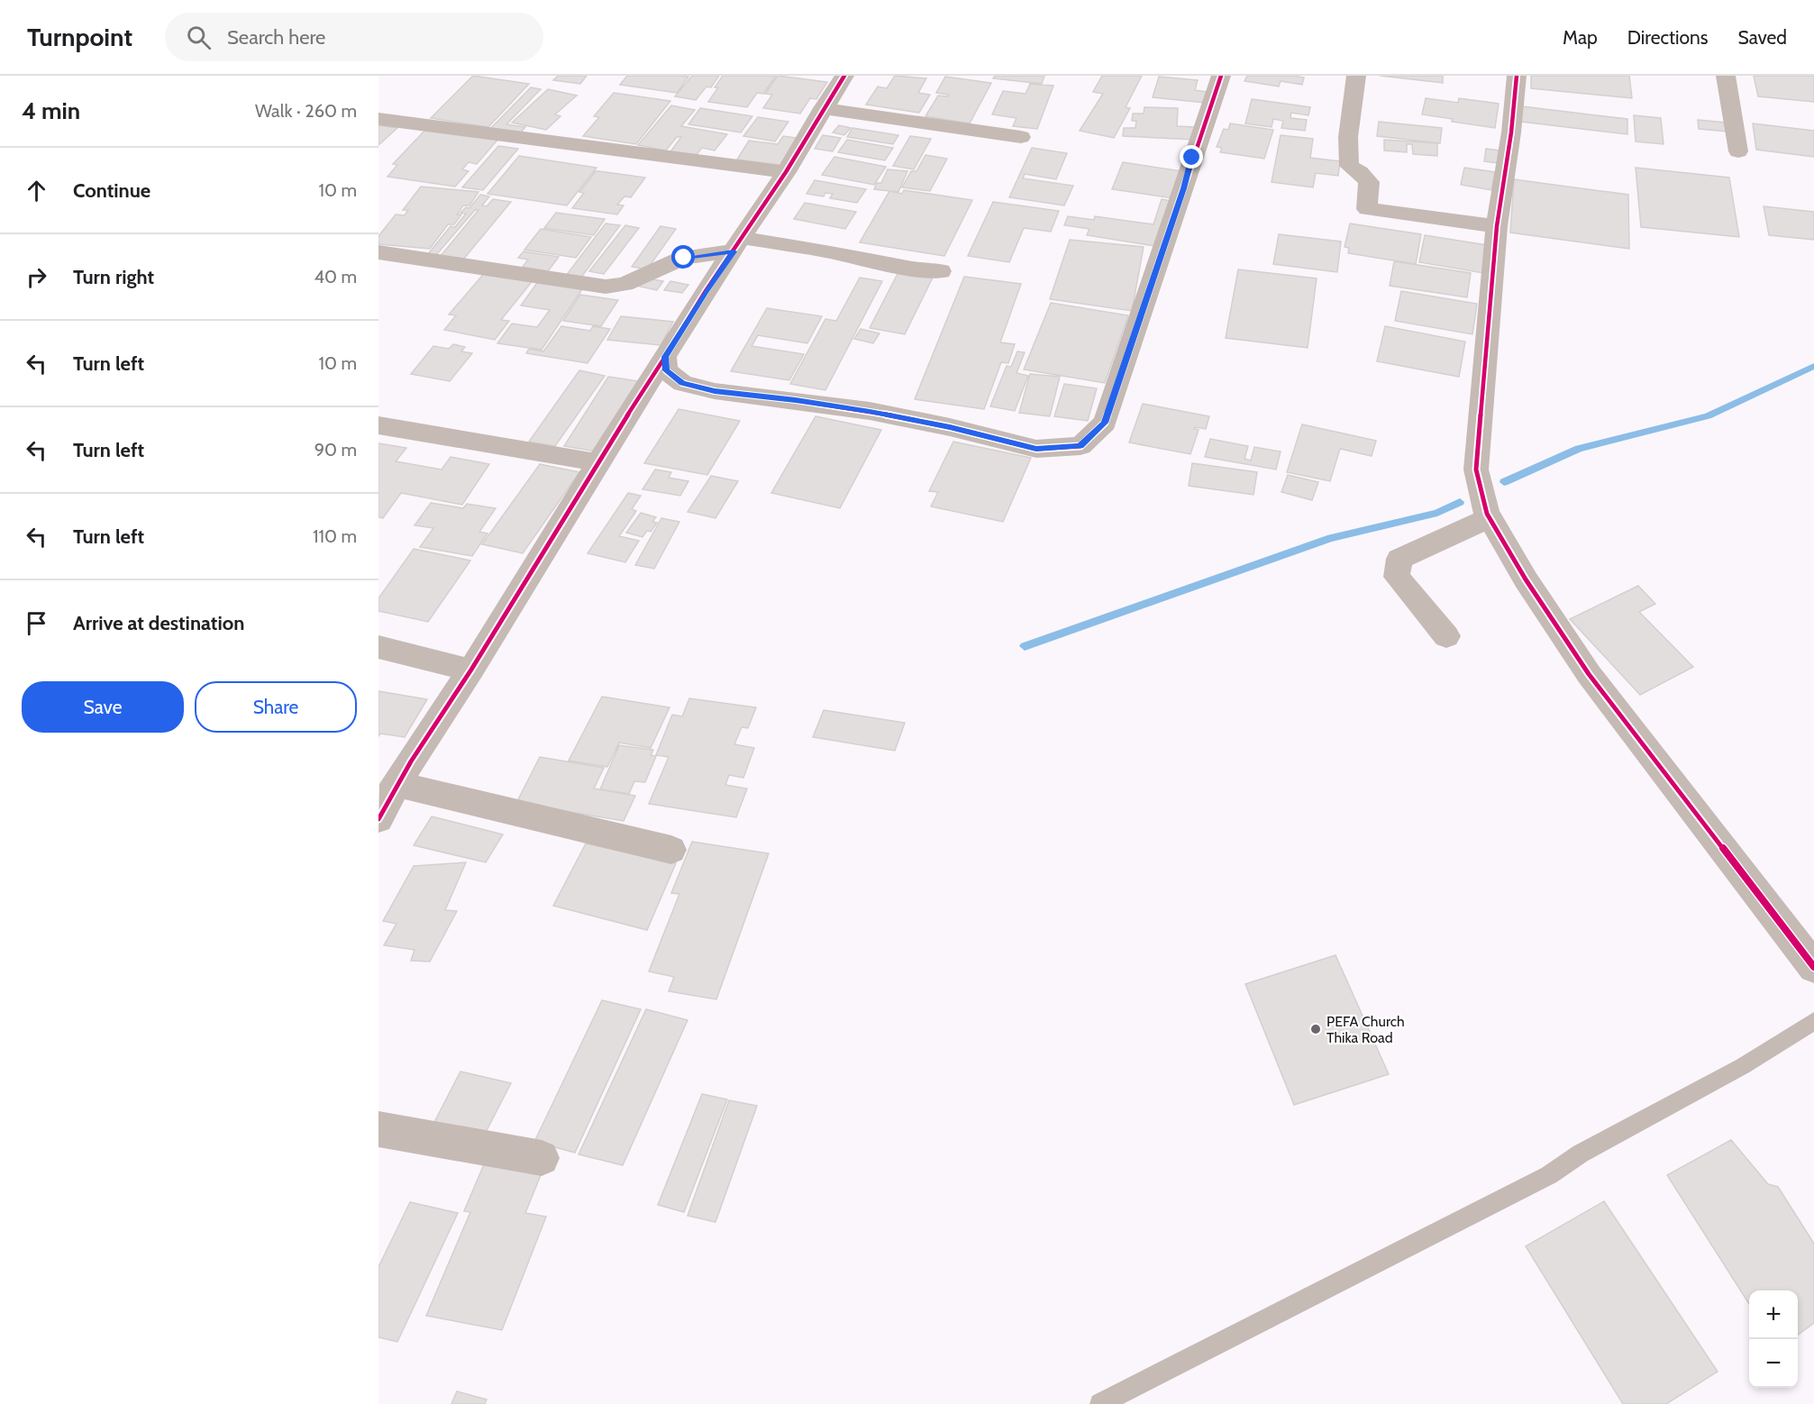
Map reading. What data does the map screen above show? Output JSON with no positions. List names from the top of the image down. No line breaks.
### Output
{"places":["PEFA Church Thika Road"],"page":{"header":"Turnpoint","search":"Search here","nav":["Map","Directions","Saved"],"heading":["4 min","Walk · 260 m"],"list":[["Continue","10 m"],["Turn right","40 m"],["Turn left","10 m"],["Turn left","90 m"],["Turn left","110 m"],"Arrive at destination"],"buttons":["Save","Share"],"map_buttons":["+","−"]}}
